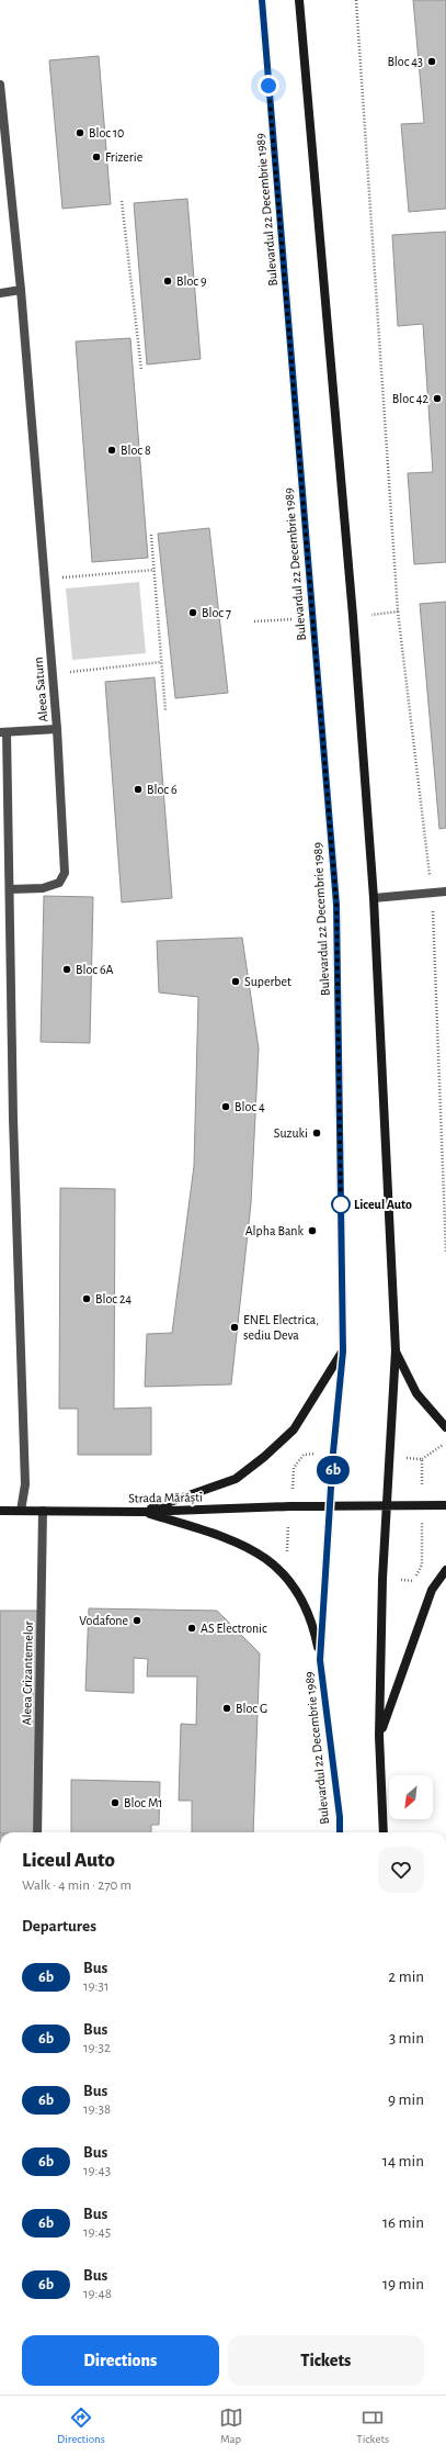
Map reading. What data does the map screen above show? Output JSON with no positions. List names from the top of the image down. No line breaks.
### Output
{"streets":{"main road":["Bulevardul 22 Decembrie 1989","Strada Mărăști"],"street":["Aleea Saturn","Aleea Crizantemelor"]},"crossings":[["Bulevardul 22 Decembrie 1989","Strada Mărăști"],["Aleea Saturn","Strada Mărăști"],["Strada Mărăști","Aleea Crizantemelor"]],"places":["Bloc 43","Bloc 10","Frizerie","Bloc 9","Bloc 42","Bloc 8","Bloc 7","Bloc 6","Bloc 6A","Superbet","Bloc 4","Suzuki","Liceul Auto","Alpha Bank","Bloc 24","ENEL Electrica, sediu Deva","Vodafone","AS Electronic","Bloc G","Bloc M1"],"lines":["bus line 6b"],"north":"bottom left","page":{"on_map":"6b","heading":[["Liceul Auto","Walk · 4 min · 270 m"],"Departures"],"list":[{"mark":"6b","name":"Bus","note":"19:31","value":"2 min"},{"mark":"6b","name":"Bus","note":"19:32","value":"3 min"},{"mark":"6b","name":"Bus","note":"19:38","value":"9 min"},{"mark":"6b","name":"Bus","note":"19:43","value":"14 min"},{"mark":"6b","name":"Bus","note":"19:45","value":"16 min"},{"mark":"6b","name":"Bus","note":"19:48","value":"19 min"}],"buttons":["Directions","Tickets"],"tabs":["Directions","Map","Tickets"]}}
